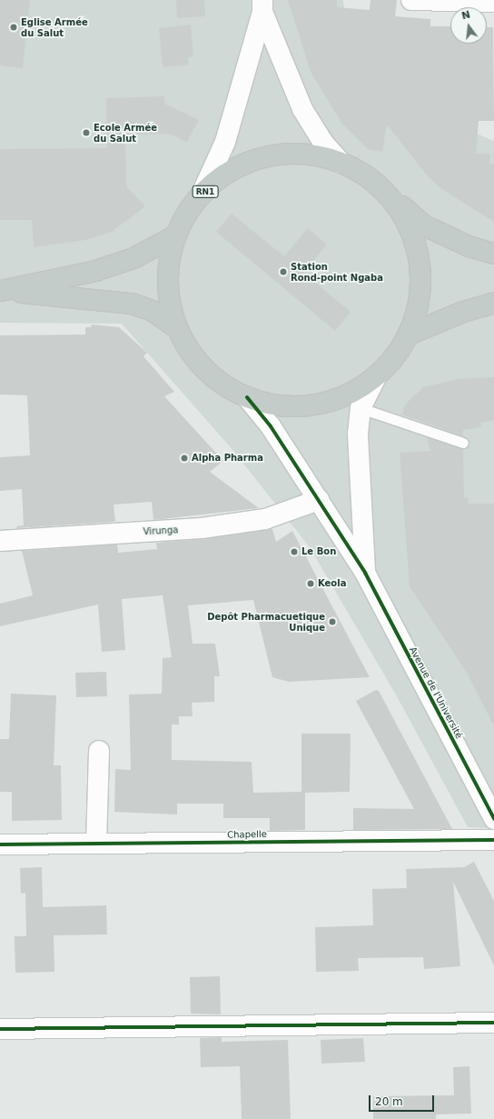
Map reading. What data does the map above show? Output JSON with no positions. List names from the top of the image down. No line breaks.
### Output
{"streets":{"highway":["RN1"],"street":["Virunga","Avenue de l'Université","Chapelle"]},"crossings":[["RN1","Avenue de l'Université"],["Virunga","Avenue de l'Université"]],"places":["Eglise Armée du Salut","Ecole Armée du Salut","Station Rond-point Ngaba","Alpha Pharma","Le Bon","Keola","Depôt Pharmacuetique Unique"],"scale_bar":"20 m","north":"top"}
